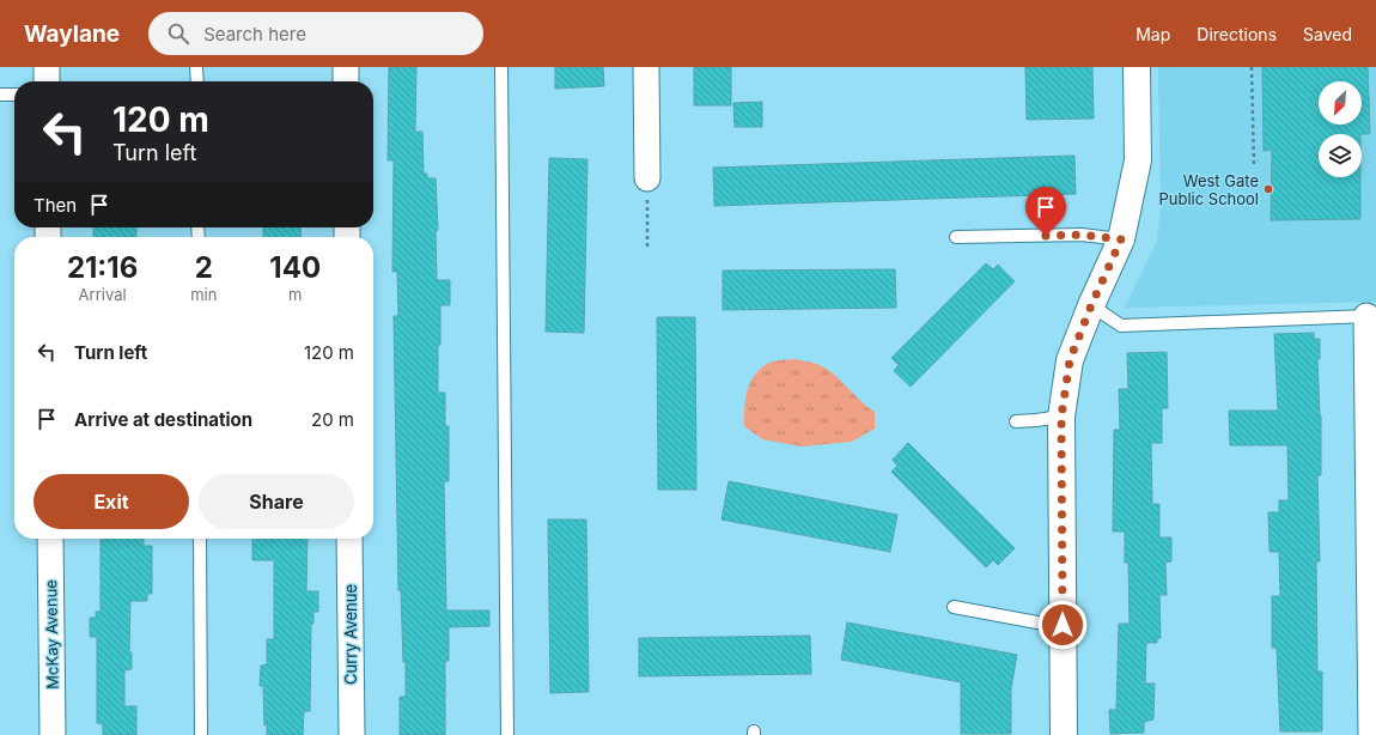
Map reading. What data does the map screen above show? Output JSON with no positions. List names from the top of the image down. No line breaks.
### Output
{"streets":{"street":["McKay Avenue","Curry Avenue"]},"places":["West Gate Public School"],"north":"bottom left","page":{"header":"Waylane","search":"Search here","nav":["Map","Directions","Saved"],"turn":["120 m","Turn left"],"then":"Then","eta":["21:16","Arrival","2","min","140","m"],"list":[{"name":"Turn left","value":"120 m"},{"name":"Arrive at destination","value":"20 m"}],"buttons":["Exit","Share"]}}
